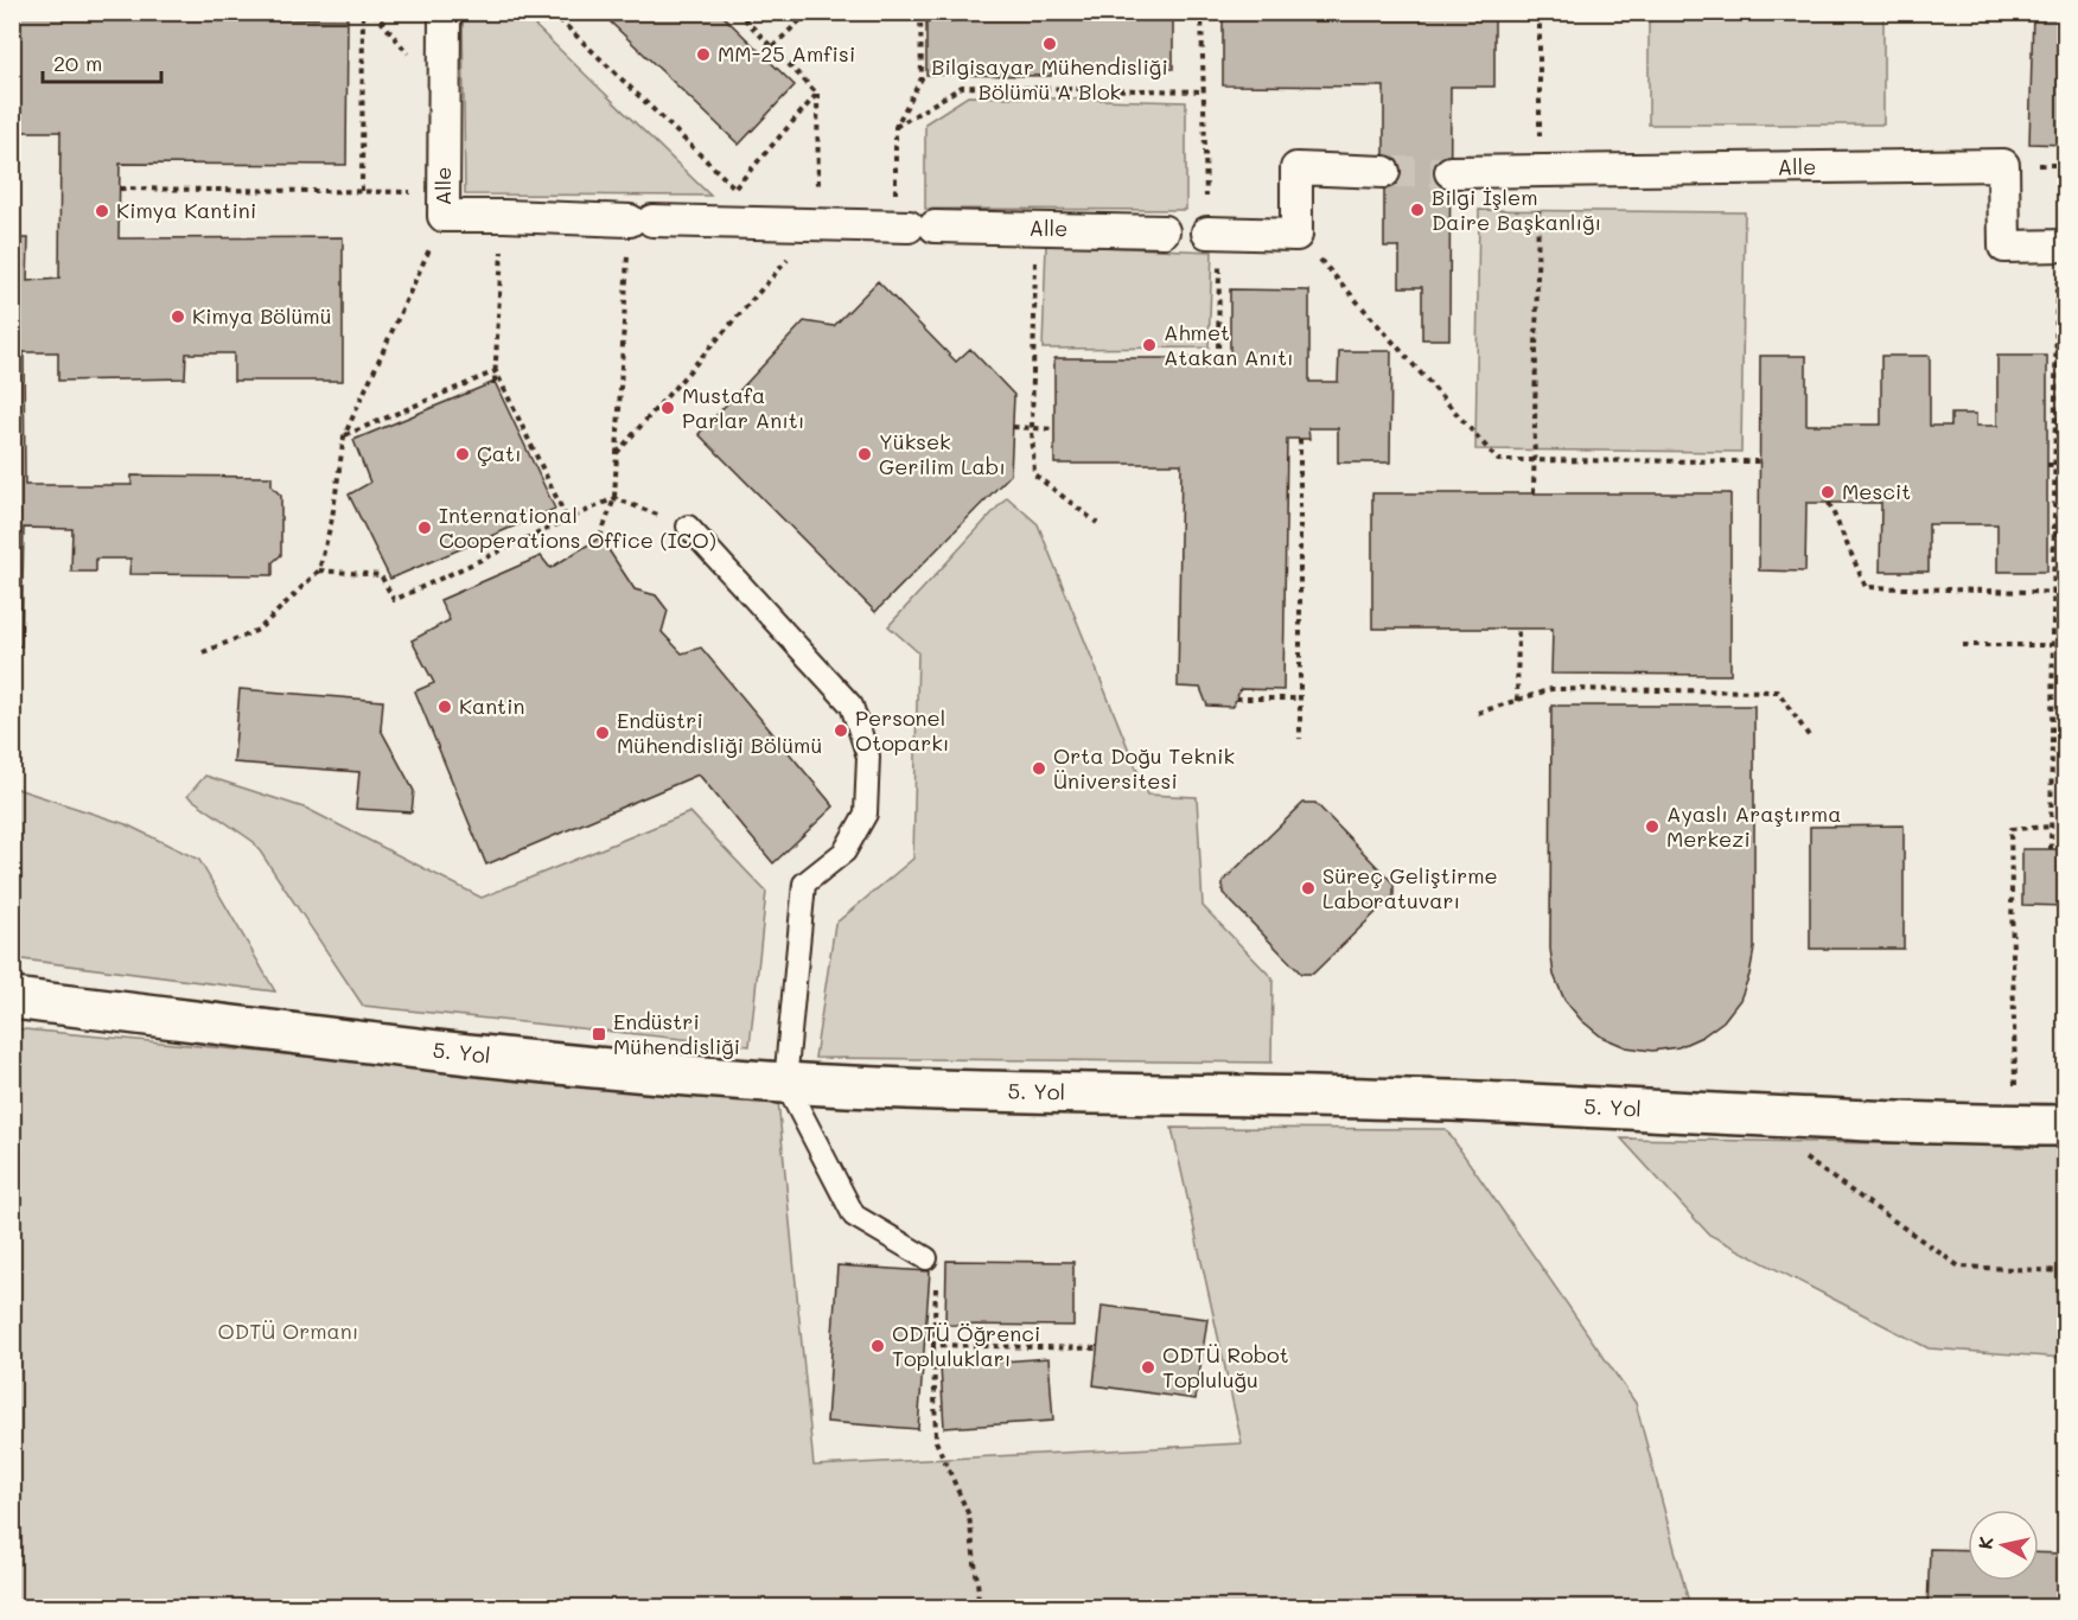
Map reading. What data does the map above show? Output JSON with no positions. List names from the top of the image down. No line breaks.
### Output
{"streets":{"street":["Alle","5. Yol"]},"parks":["ODTÜ Ormanı"],"places":{"other":["Bilgisayar Mühendisliği Bölümü A Blok","MM-25 Amfisi","Bilgi İşlem Daire Başkanlığı","Kimya Kantini","Kimya Bölümü","Ahmet Atakan Anıtı","Mustafa Parlar Anıtı","Çatı","Yüksek Gerilim Labı","Mescit","International Cooperations Office (ICO)","Kantin","Personel Otoparkı","Endüstri Mühendisliği Bölümü","Orta Doğu Teknik Üniversitesi","Ayaslı Araştırma Merkezi","Süreç Geliştirme Laboratuvarı","ODTÜ Öğrenci Toplulukları","ODTÜ Robot Topluluğu"],"transit":["Endüstri Mühendisliği"]},"scale_bar":"20 m","north":"left"}
